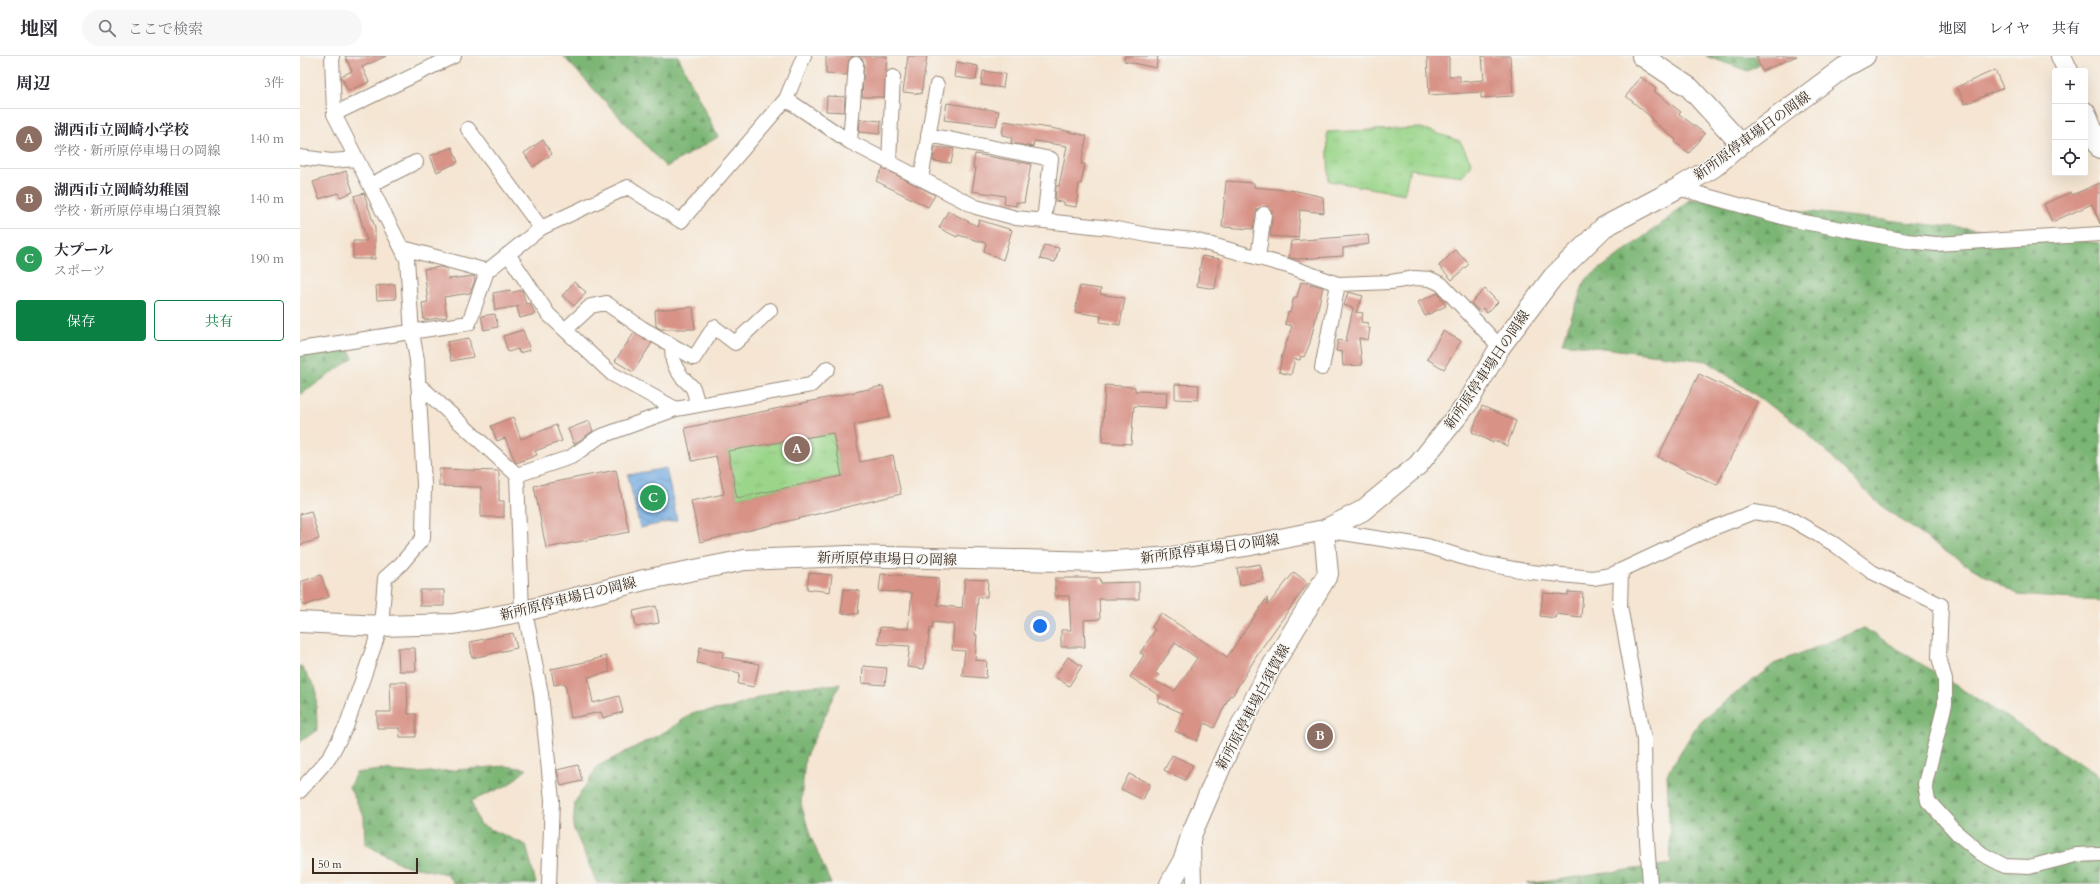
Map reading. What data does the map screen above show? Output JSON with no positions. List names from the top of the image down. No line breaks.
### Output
{"streets":{"main road":["新所原停車場日の岡線","新所原停車場白須賀線"]},"crossings":[["新所原停車場日の岡線","新所原停車場白須賀線"]],"scale_bar":"50 m","page":{"header":"地図","search":"ここで検索","nav":["地図","レイヤ","共有"],"heading":["周辺","3件"],"map_buttons":["+","−"],"list":[{"mark":"A","name":"湖西市立岡崎小学校","note":"学校 · 新所原停車場日の岡線","value":"140 m"},{"mark":"B","name":"湖西市立岡崎幼稚園","note":"学校 · 新所原停車場白須賀線","value":"140 m"},{"mark":"C","name":"大プール","note":"スポーツ","value":"190 m"}],"buttons":["保存","共有"],"pins":["A","C","B"],"scale":"50 m"}}
